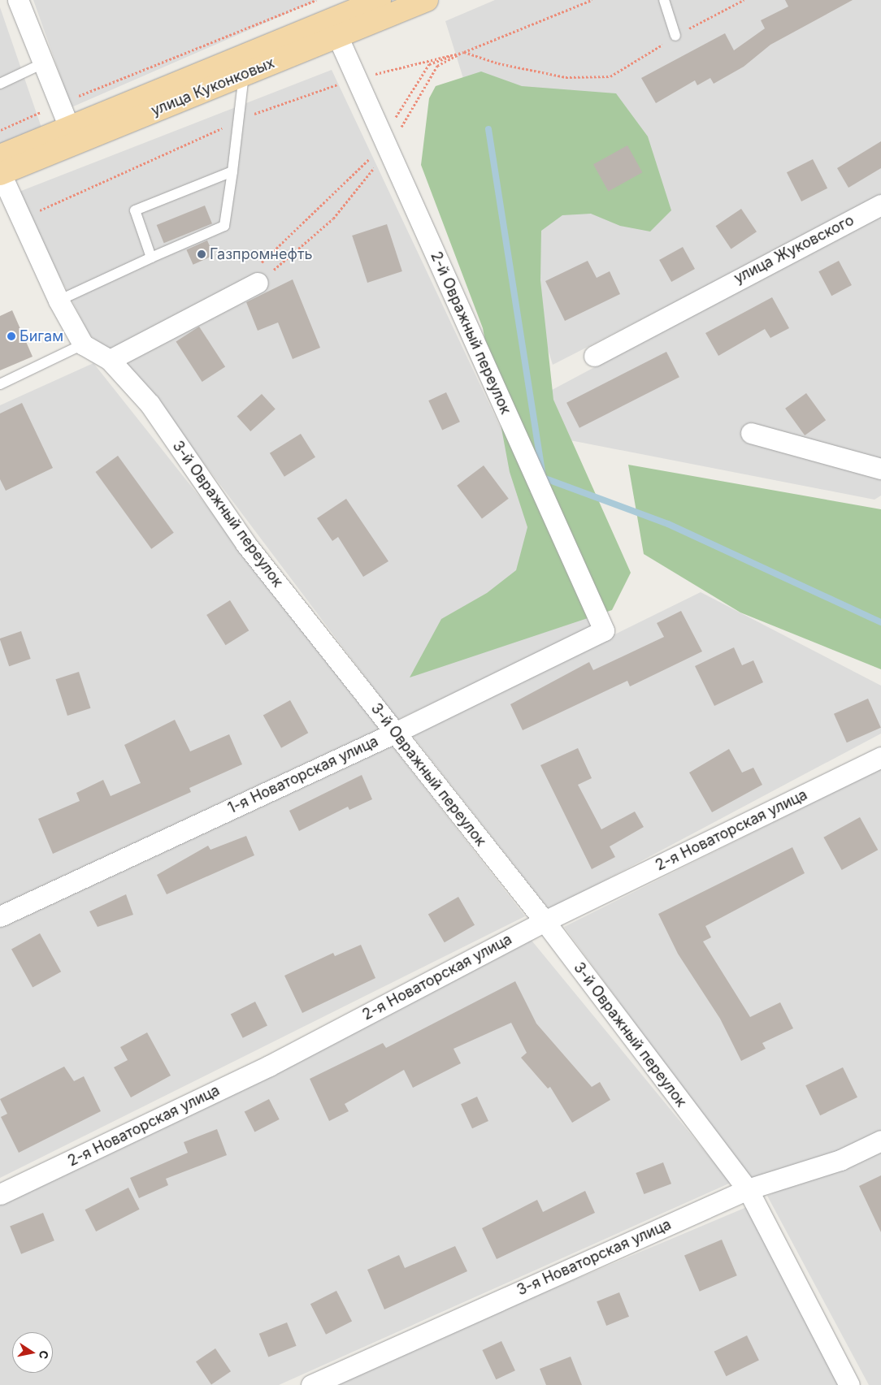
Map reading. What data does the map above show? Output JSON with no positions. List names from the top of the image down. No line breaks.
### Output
{"streets":{"main road":["улица Куконковых"],"street":["улица Жуковского","2-й Овражный переулок","3-й Овражный переулок","1-я Новаторская улица","2-я Новаторская улица","3-я Новаторская улица"]},"crossings":[["улица Куконковых","2-й Овражный переулок"],["2-й Овражный переулок","1-я Новаторская улица"],["3-й Овражный переулок","1-я Новаторская улица"],["3-й Овражный переулок","2-я Новаторская улица"],["3-й Овражный переулок","3-я Новаторская улица"]],"places":["Газпромнефть","Бигам"],"north":"right"}
